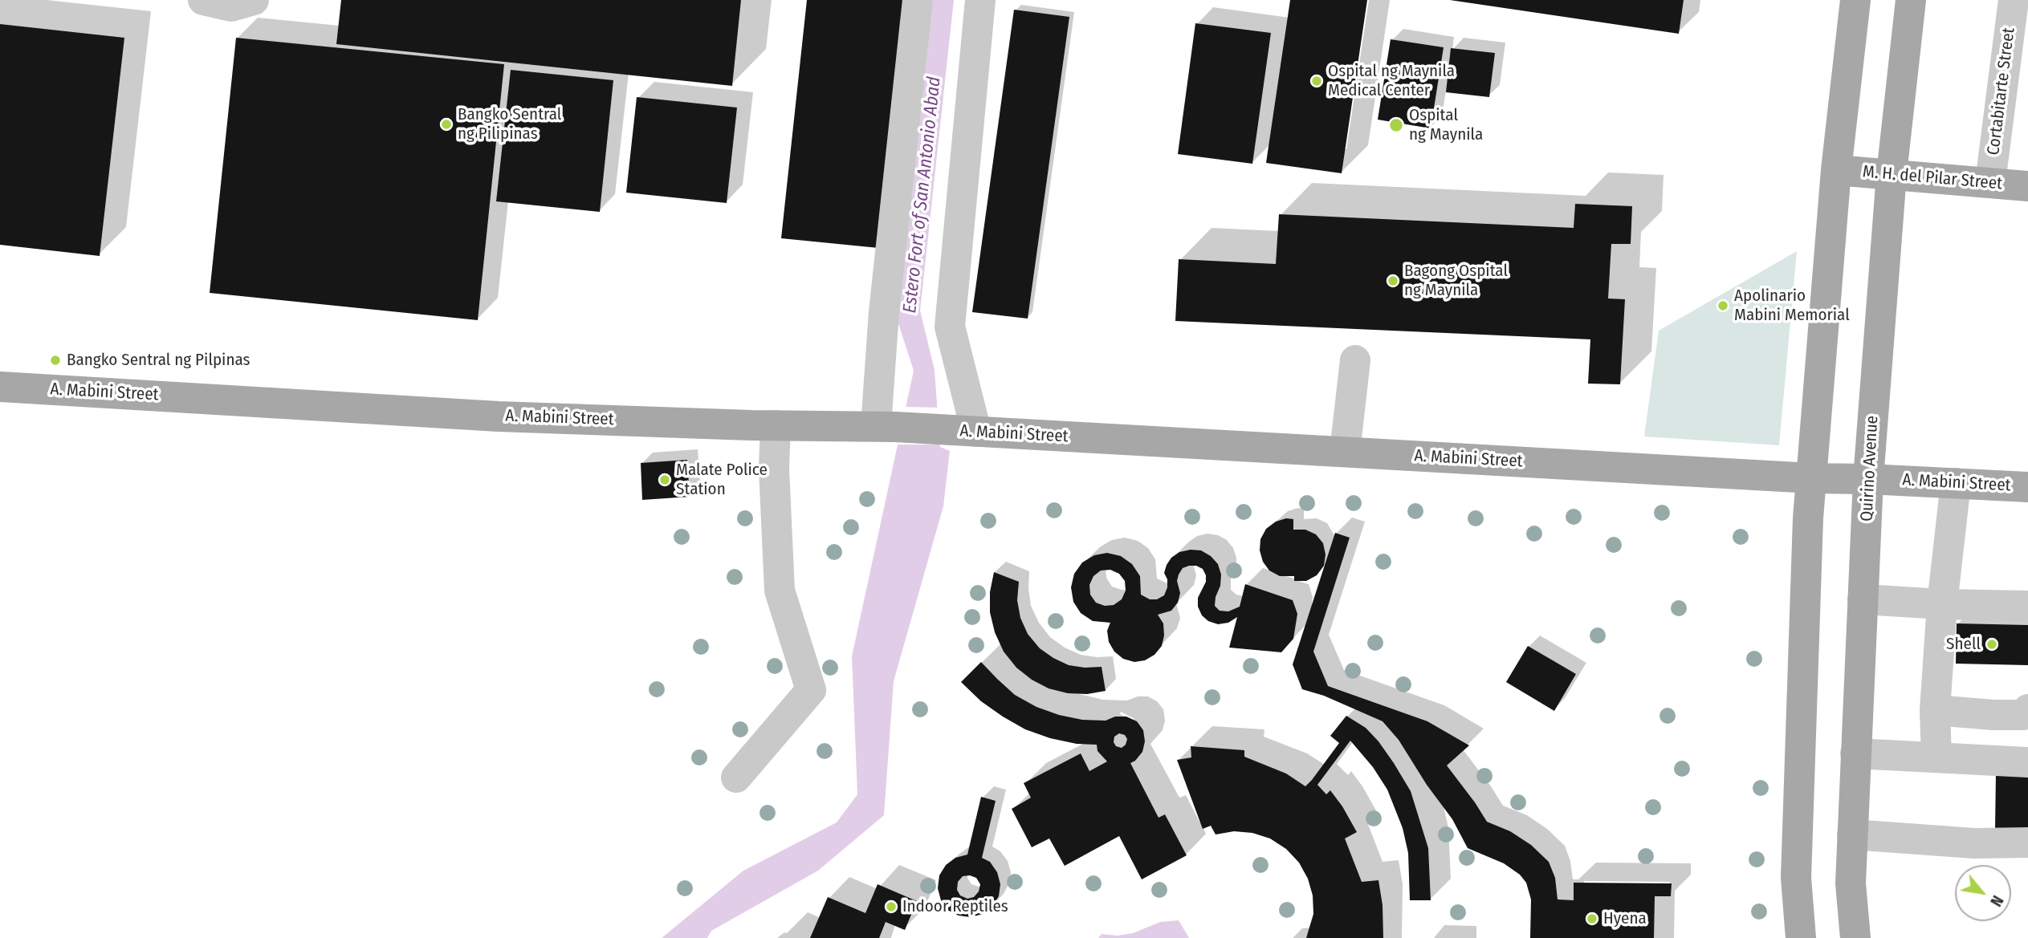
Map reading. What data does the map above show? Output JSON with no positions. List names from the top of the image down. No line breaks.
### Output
{"streets":{"main road":["M. H. del Pilar Street","A. Mabini Street","Quirino Avenue"],"street":["Cortabitarte Street"]},"crossings":[["Cortabitarte Street","M. H. del Pilar Street"],["M. H. del Pilar Street","Quirino Avenue"],["A. Mabini Street","Quirino Avenue"]],"water":["Estero Fort of San Antonio Abad"],"places":["Ospital ng Maynila Medical Center","Bangko Sentral ng Pilipinas","Ospital ng Maynila","Bagong Ospital ng Maynila","Apolinario Mabini Memorial","Bangko Sentral ng Pilpinas","Malate Police Station","Shell","Indoor Reptiles","Hyena"],"north":"bottom right"}
